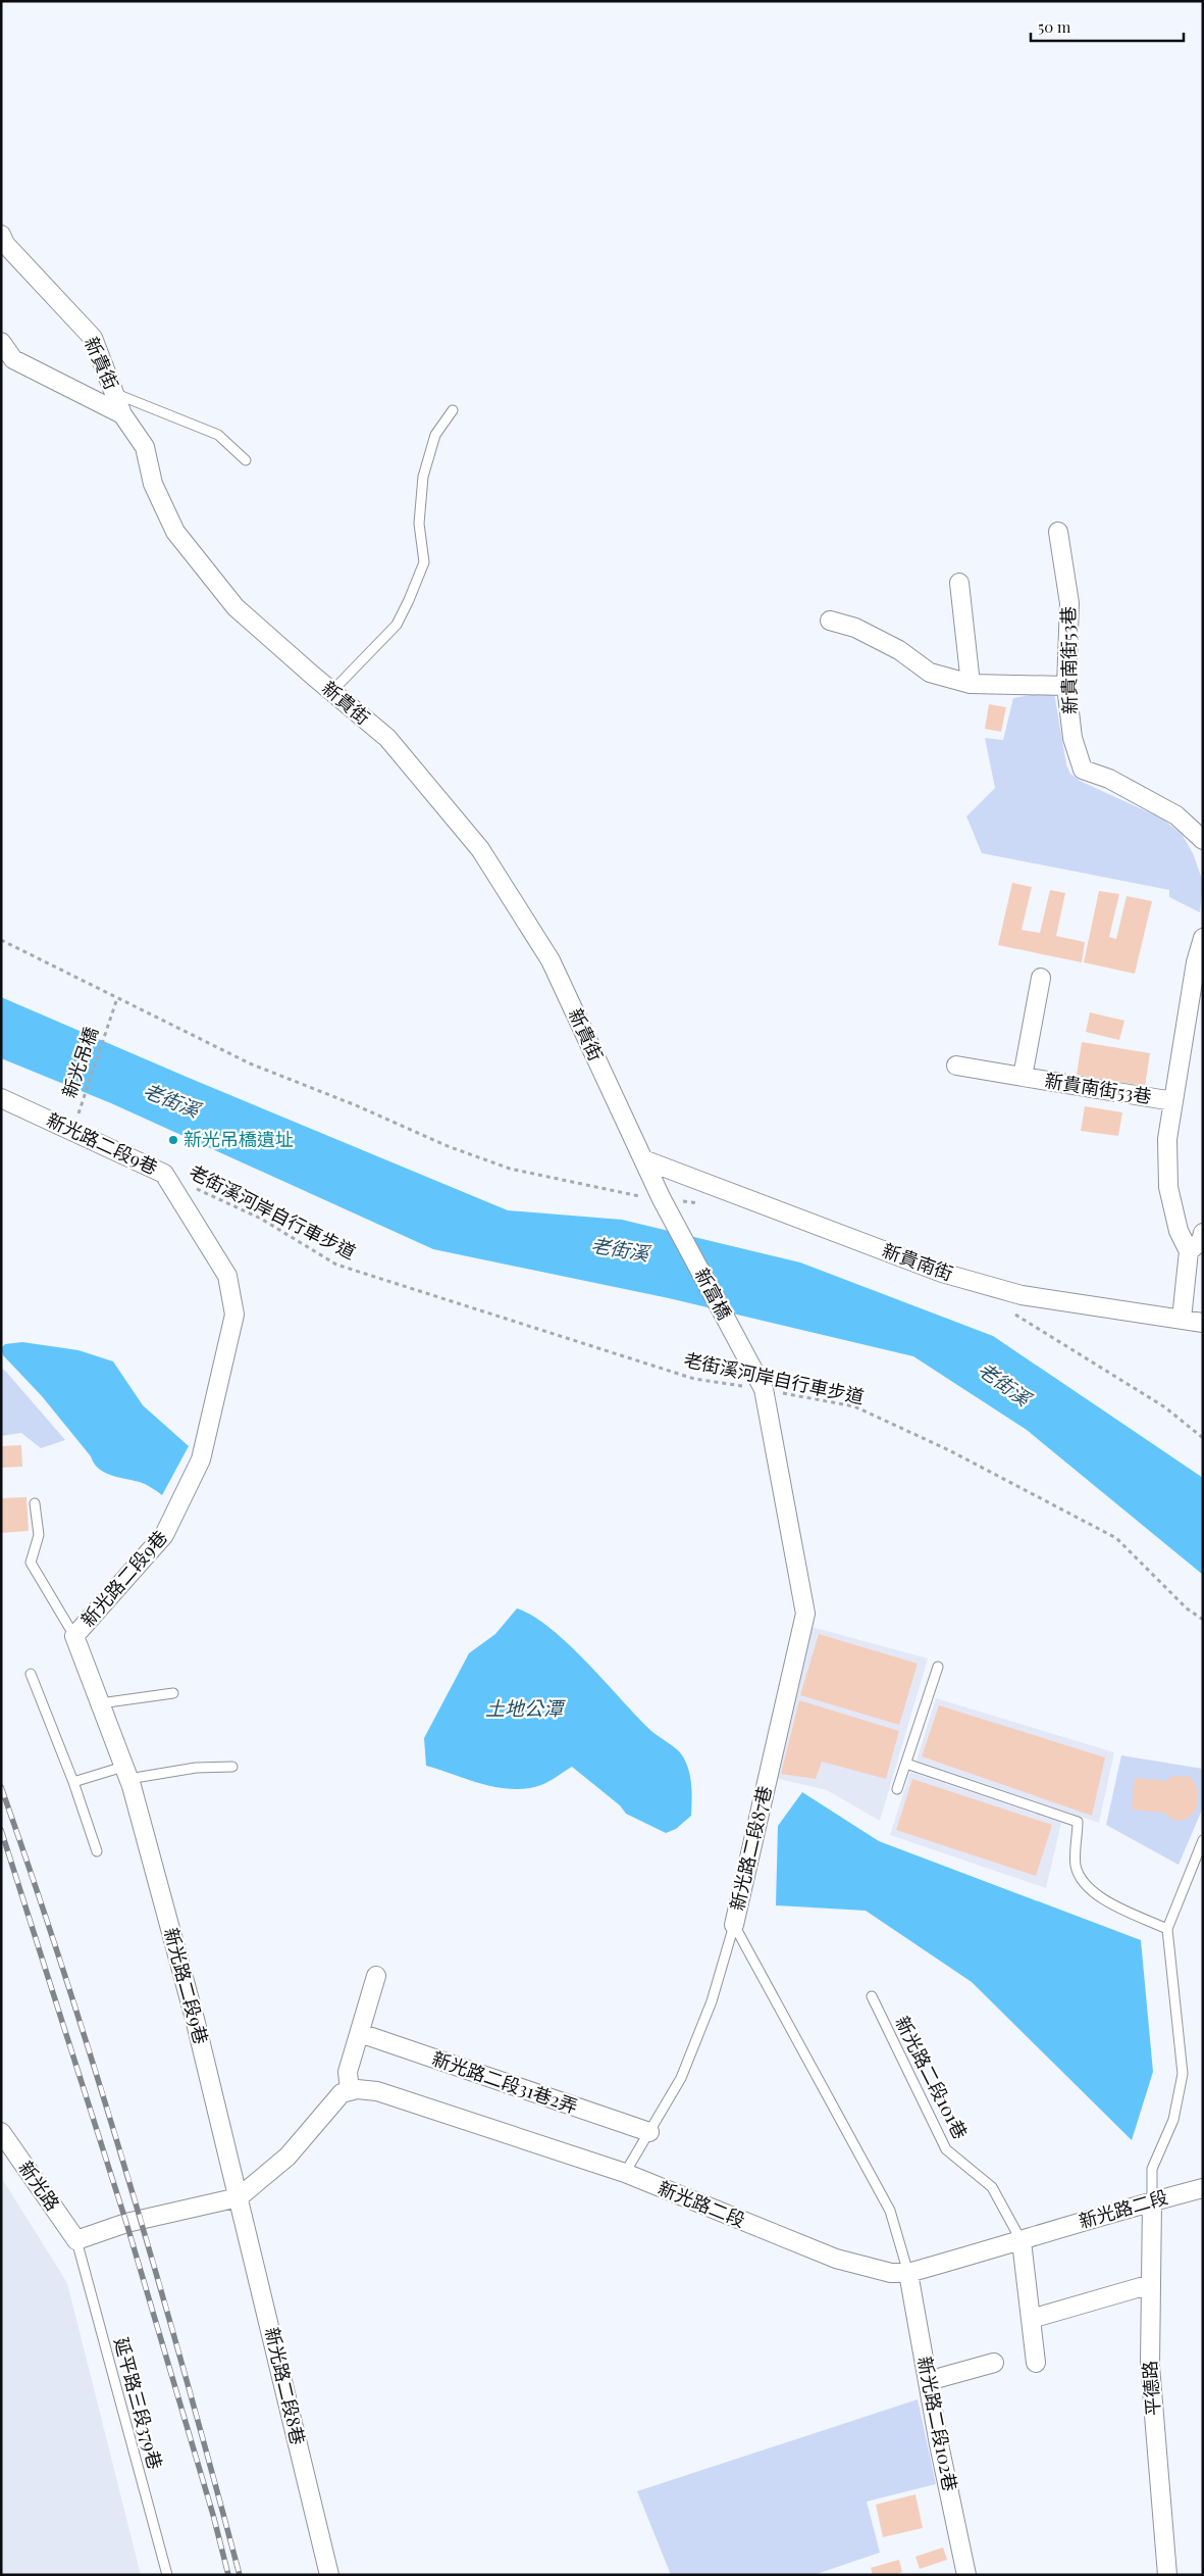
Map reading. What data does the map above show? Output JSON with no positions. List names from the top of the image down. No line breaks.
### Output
{"streets":{"street":["新貴街","新貴南街53巷","新光路二段9巷","新貴南街","新富橋","新光路二段87巷","新光路二段31巷2弄","新光路","新光路二段","新光路二段8巷","平德路","新光路二段102巷"],"lane":["新光路二段101巷","延平路三段379巷"],"path":["新光吊橋","老街溪河岸自行車步道"]},"crossings":[["新貴街","新貴南街"],["新貴街","新富橋"],["新光路二段9巷","老街溪河岸自行車步道"],["新光路二段9巷","新光路二段8巷"],["老街溪河岸自行車步道","新富橋"],["老街溪河岸自行車步道","新光路二段87巷"],["新富橋","新光路二段87巷"],["新光路二段87巷","新光路二段"],["新光路二段87巷","新光路二段102巷"],["新光路二段101巷","新光路二段"],["新光路","延平路三段379巷"],["新光路二段","平德路"],["新光路二段","新光路二段102巷"]],"water":["老街溪","土地公潭"],"places":["新光吊橋遺址"],"scale_bar":"50 m"}
